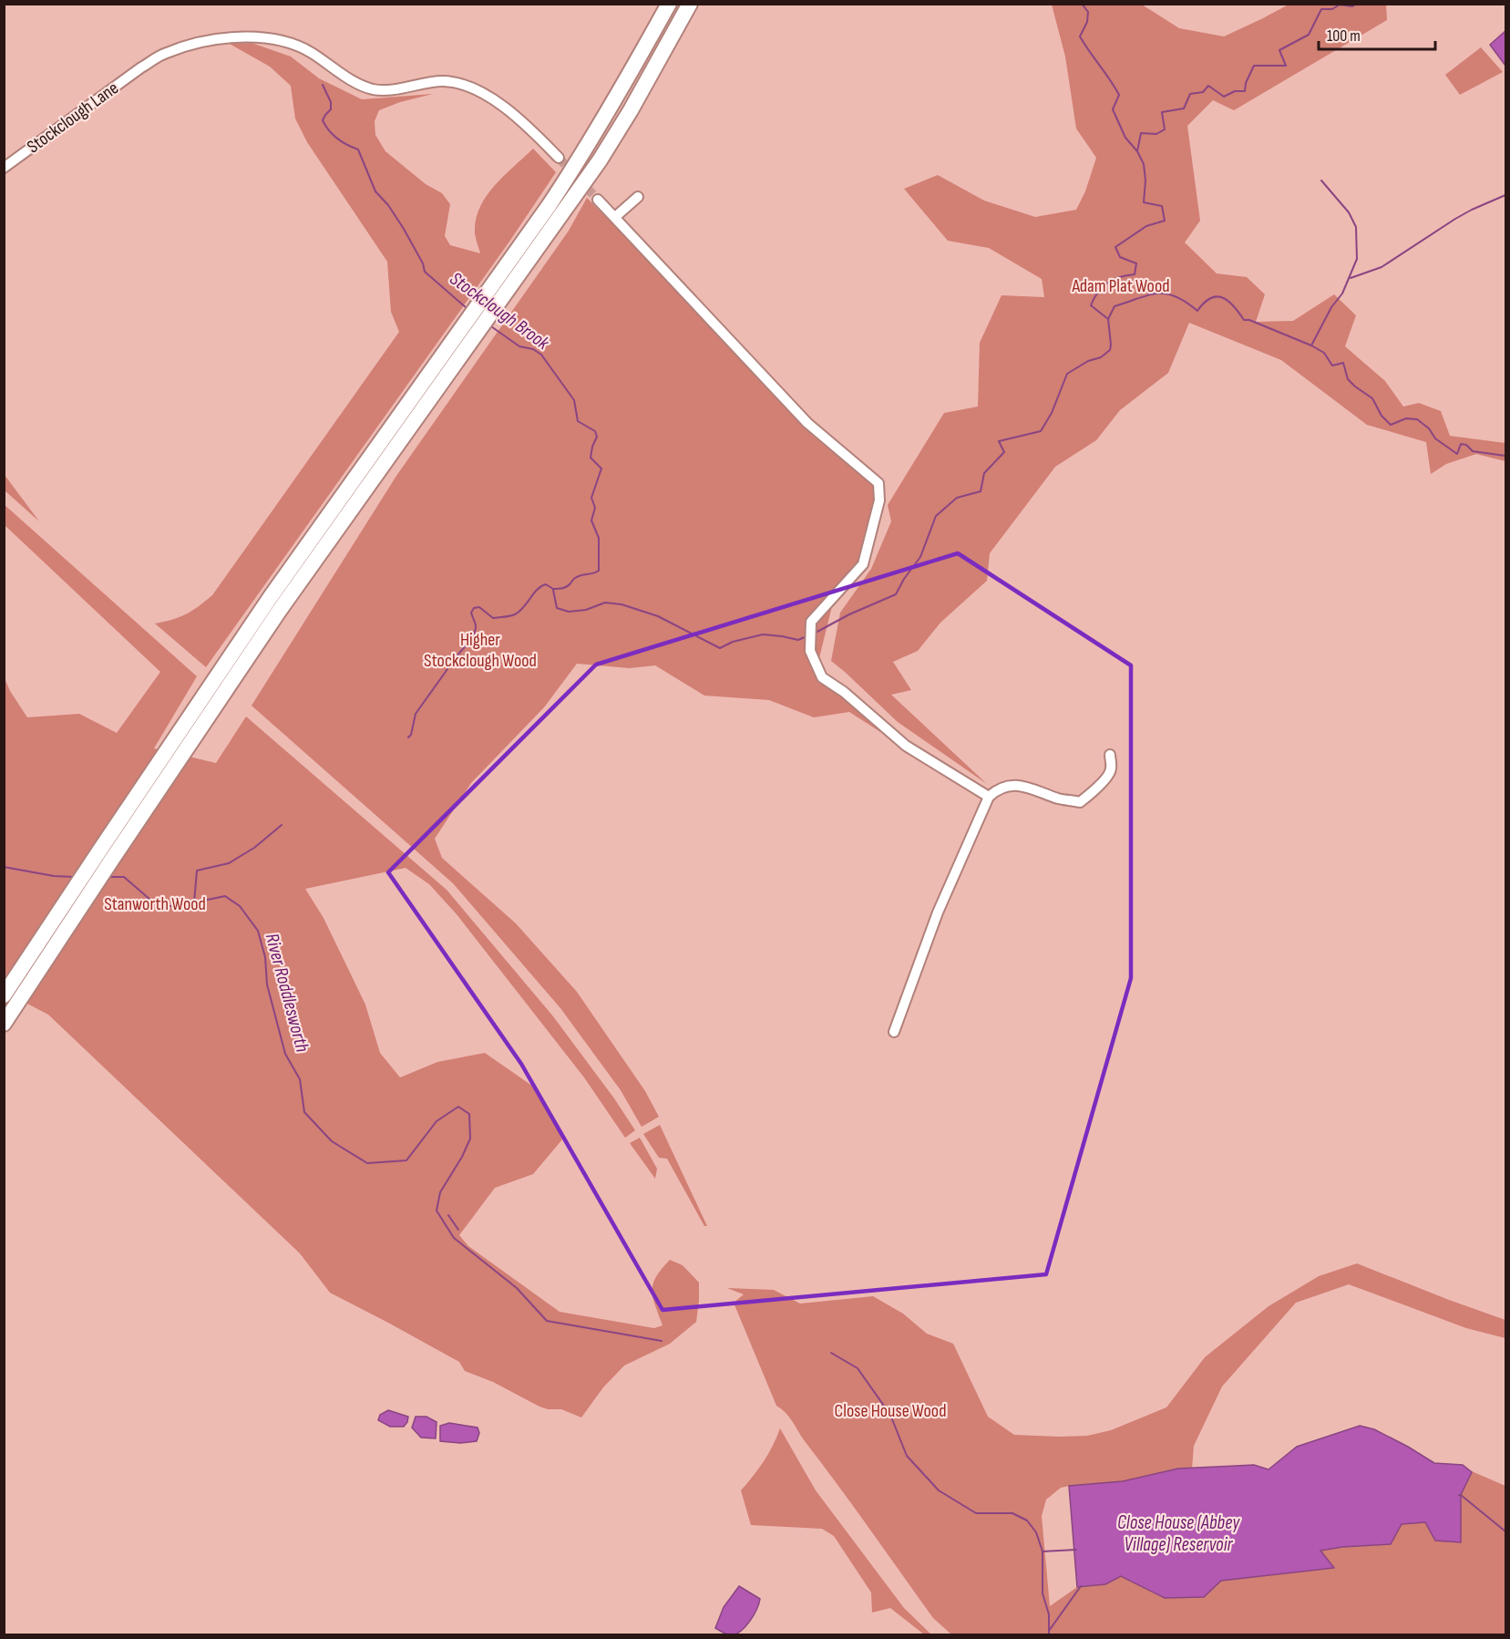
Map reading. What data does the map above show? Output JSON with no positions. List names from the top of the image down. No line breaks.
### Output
{"streets":{"street":["Stockclough Lane"]},"water":["Stockclough Brook","River Roddlesworth","Close House (Abbey Village) Reservoir"],"parks":["Adam Plat Wood","Higher Stockclough Wood","Stanworth Wood","Close House Wood"],"scale_bar":"100 m"}
